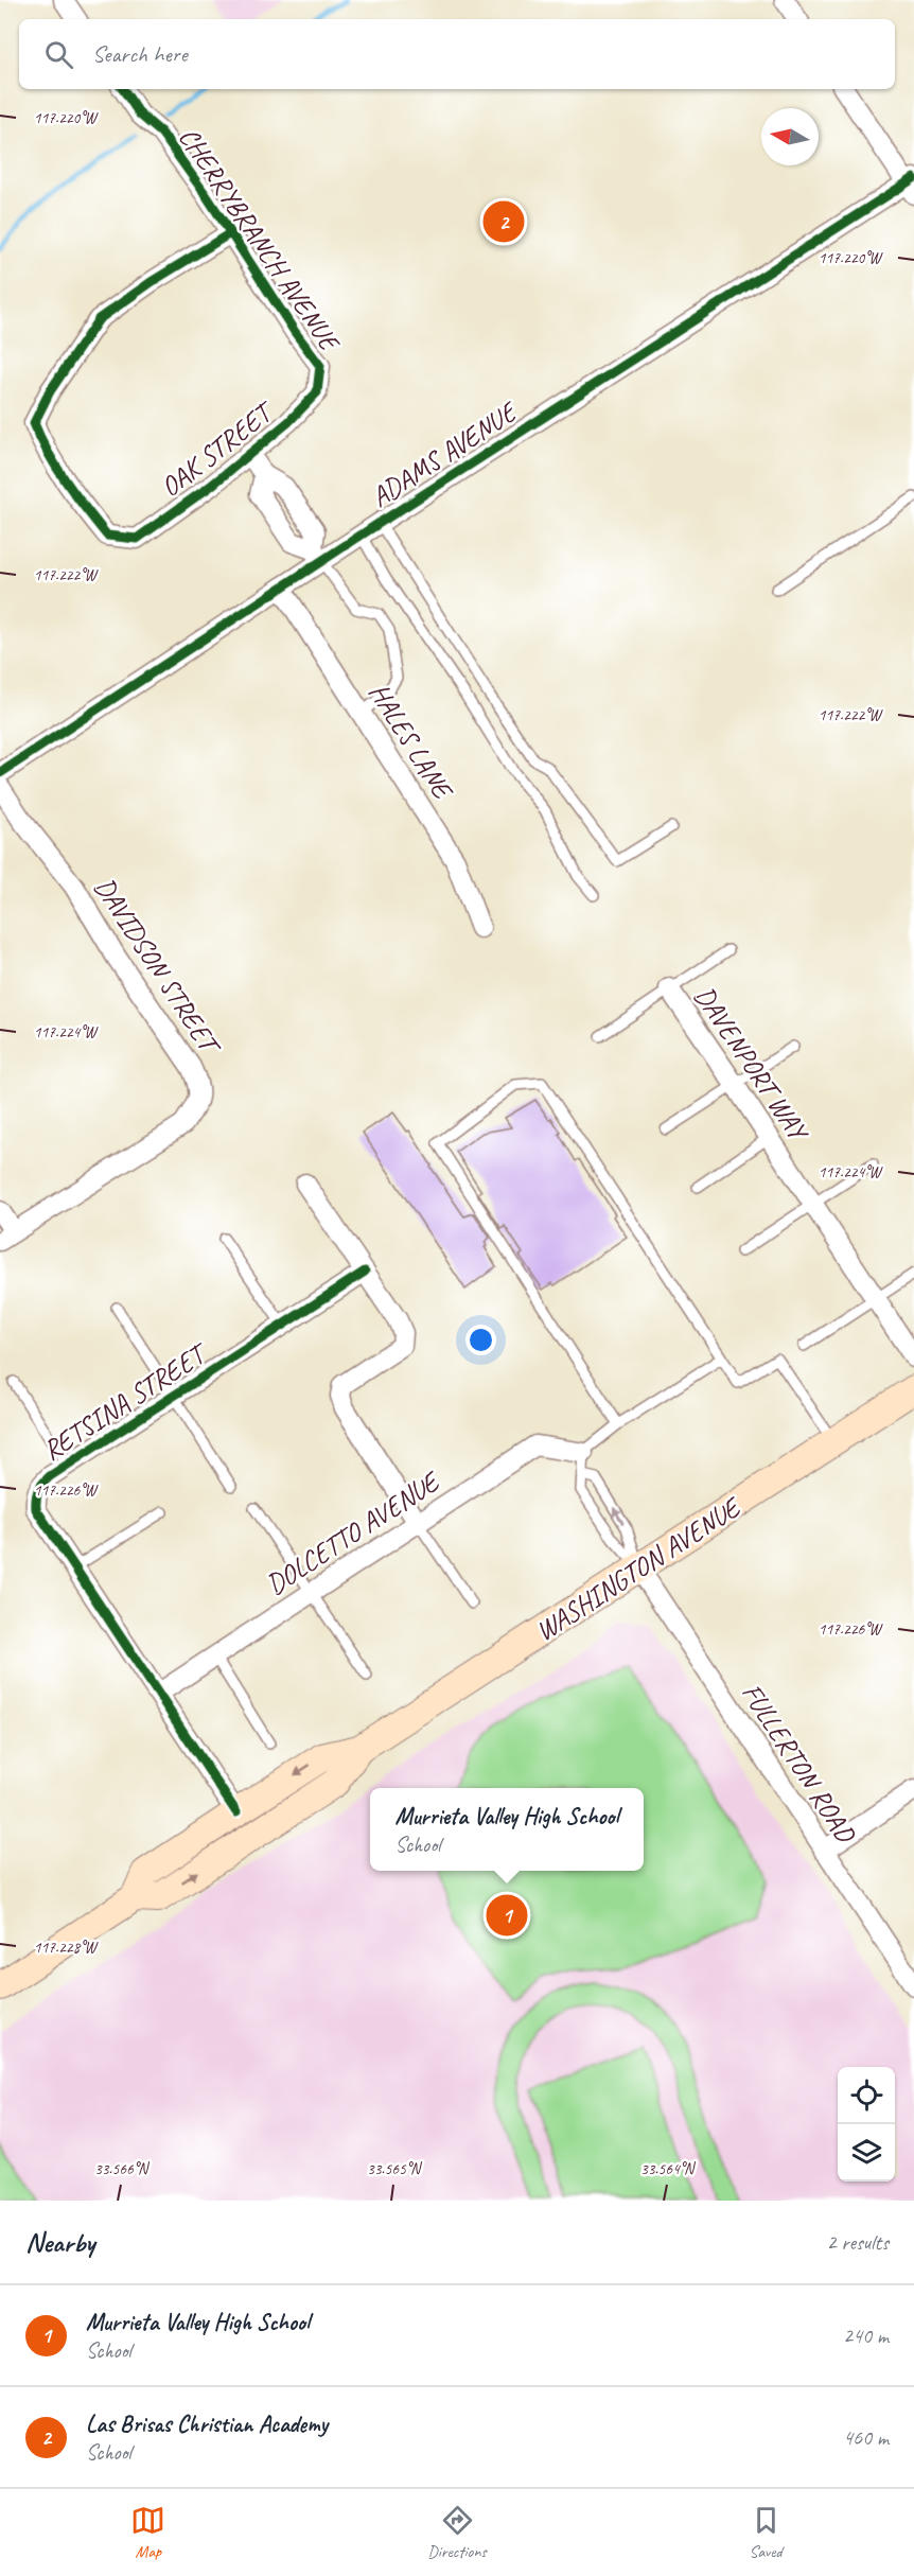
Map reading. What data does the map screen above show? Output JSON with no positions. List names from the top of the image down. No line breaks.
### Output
{"streets":{"main road":["WASHINGTON AVENUE"],"street":["CHERRYBRANCH AVENUE","OAK STREET","ADAMS AVENUE","HALES LANE","DAVIDSON STREET","DAVENPORT WAY","RETSINA STREET","DOLCETTO AVENUE","FULLERTON ROAD"]},"crossings":[["CHERRYBRANCH AVENUE","OAK STREET"],["ADAMS AVENUE","HALES LANE"],["RETSINA STREET","DOLCETTO AVENUE"],["RETSINA STREET","WASHINGTON AVENUE"],["WASHINGTON AVENUE","FULLERTON ROAD"]],"north":"left","page":{"search":"Search here","pins":["2","1"],"popup":["Murrieta Valley High School","School"],"heading":["Nearby","2 results"],"list":[{"mark":"1","name":"Murrieta Valley High School","note":"School","value":"240 m"},{"mark":"2","name":"Las Brisas Christian Academy","note":"School","value":"460 m"}],"nav":["Map","Directions","Saved"]},"coordinates":["117.220°W","117.222°W","117.224°W","117.226°W","117.228°W","33.566°N","33.565°N","33.564°N"]}
